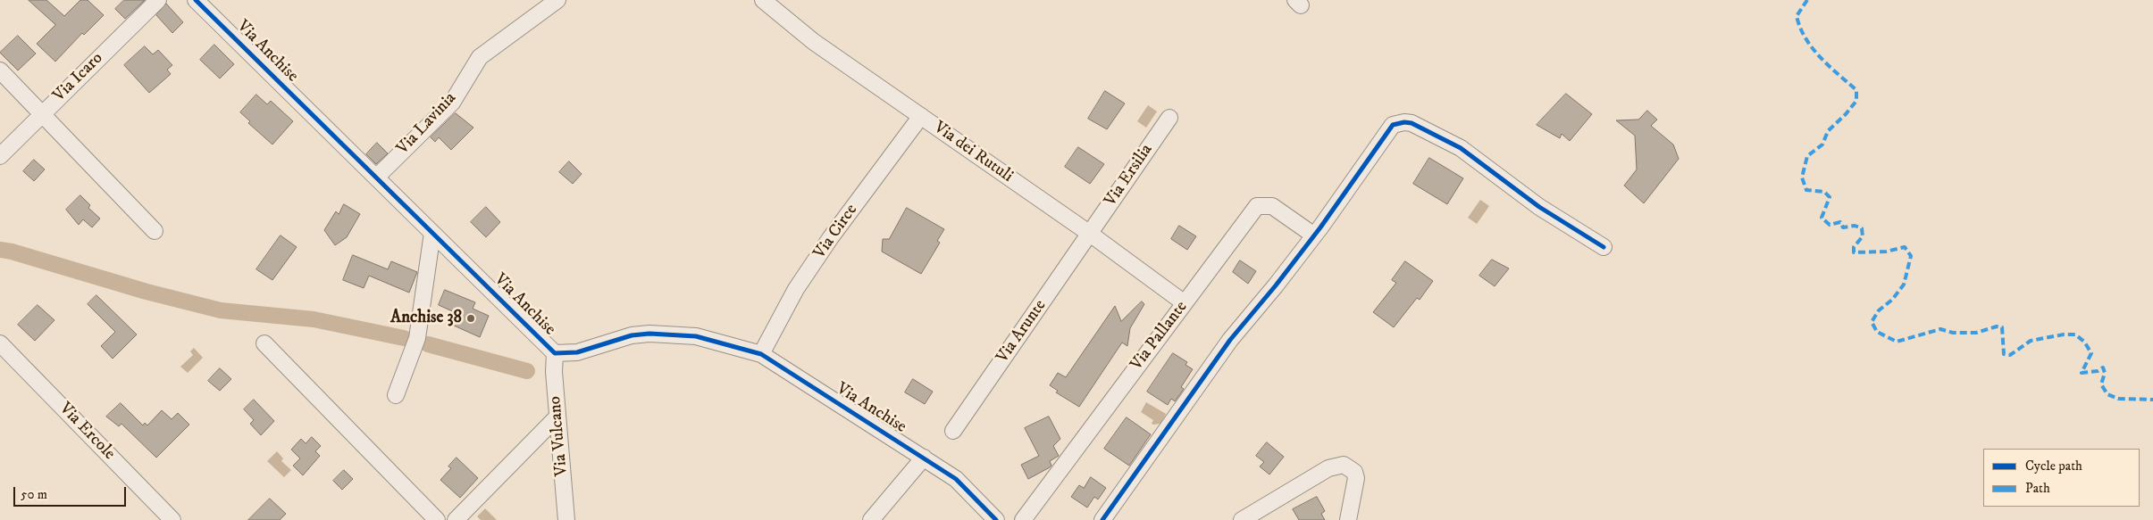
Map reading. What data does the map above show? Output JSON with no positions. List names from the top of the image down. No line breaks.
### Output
{"streets":{"street":["Via Anchise","Via Icaro","Via Lavinia","Via dei Rutuli","Via Ersilia","Via Circe","Via Arunte","Via Pallante","Via Ercole","Via Vulcano"]},"crossings":[["Via Anchise","Via Lavinia"],["Via Anchise","Via Circe"],["Via Anchise","Via Vulcano"],["Via dei Rutuli","Via Ersilia"],["Via dei Rutuli","Via Circe"],["Via dei Rutuli","Via Arunte"],["Via dei Rutuli","Via Pallante"],["Via Ersilia","Via Arunte"]],"places":["Anchise 38"],"legend":["Cycle path","Path"],"scale_bar":"50 m"}
